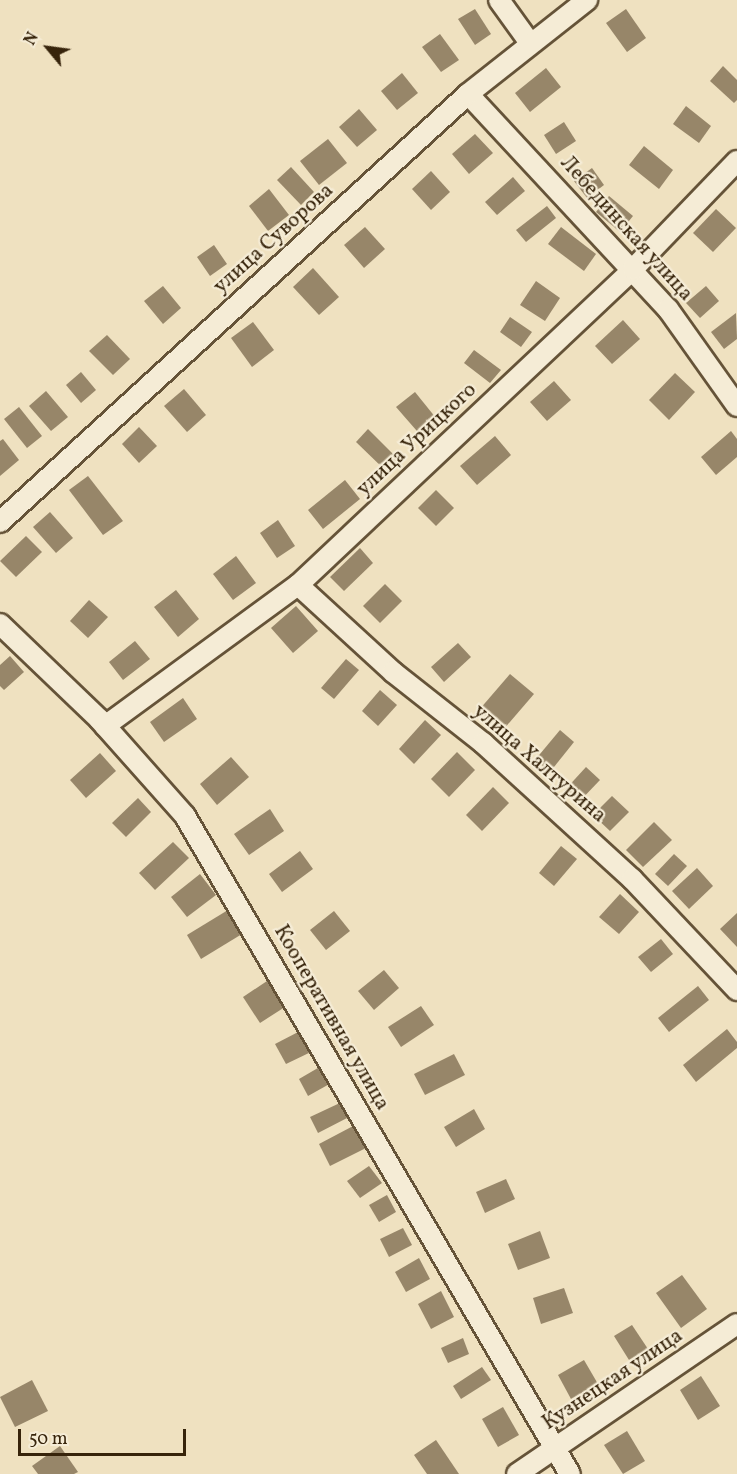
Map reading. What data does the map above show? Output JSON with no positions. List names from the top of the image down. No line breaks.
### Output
{"streets":{"street":["Лебединская улица","улица Суворова","улица Урицкого","улица Халтурина","Кооперативная улица","Кузнецкая улица"]},"crossings":[["Лебединская улица","улица Суворова"],["Лебединская улица","улица Урицкого"],["улица Урицкого","улица Халтурина"],["улица Урицкого","Кооперативная улица"],["Кооперативная улица","Кузнецкая улица"]],"scale_bar":"50 m","north":"top left"}
